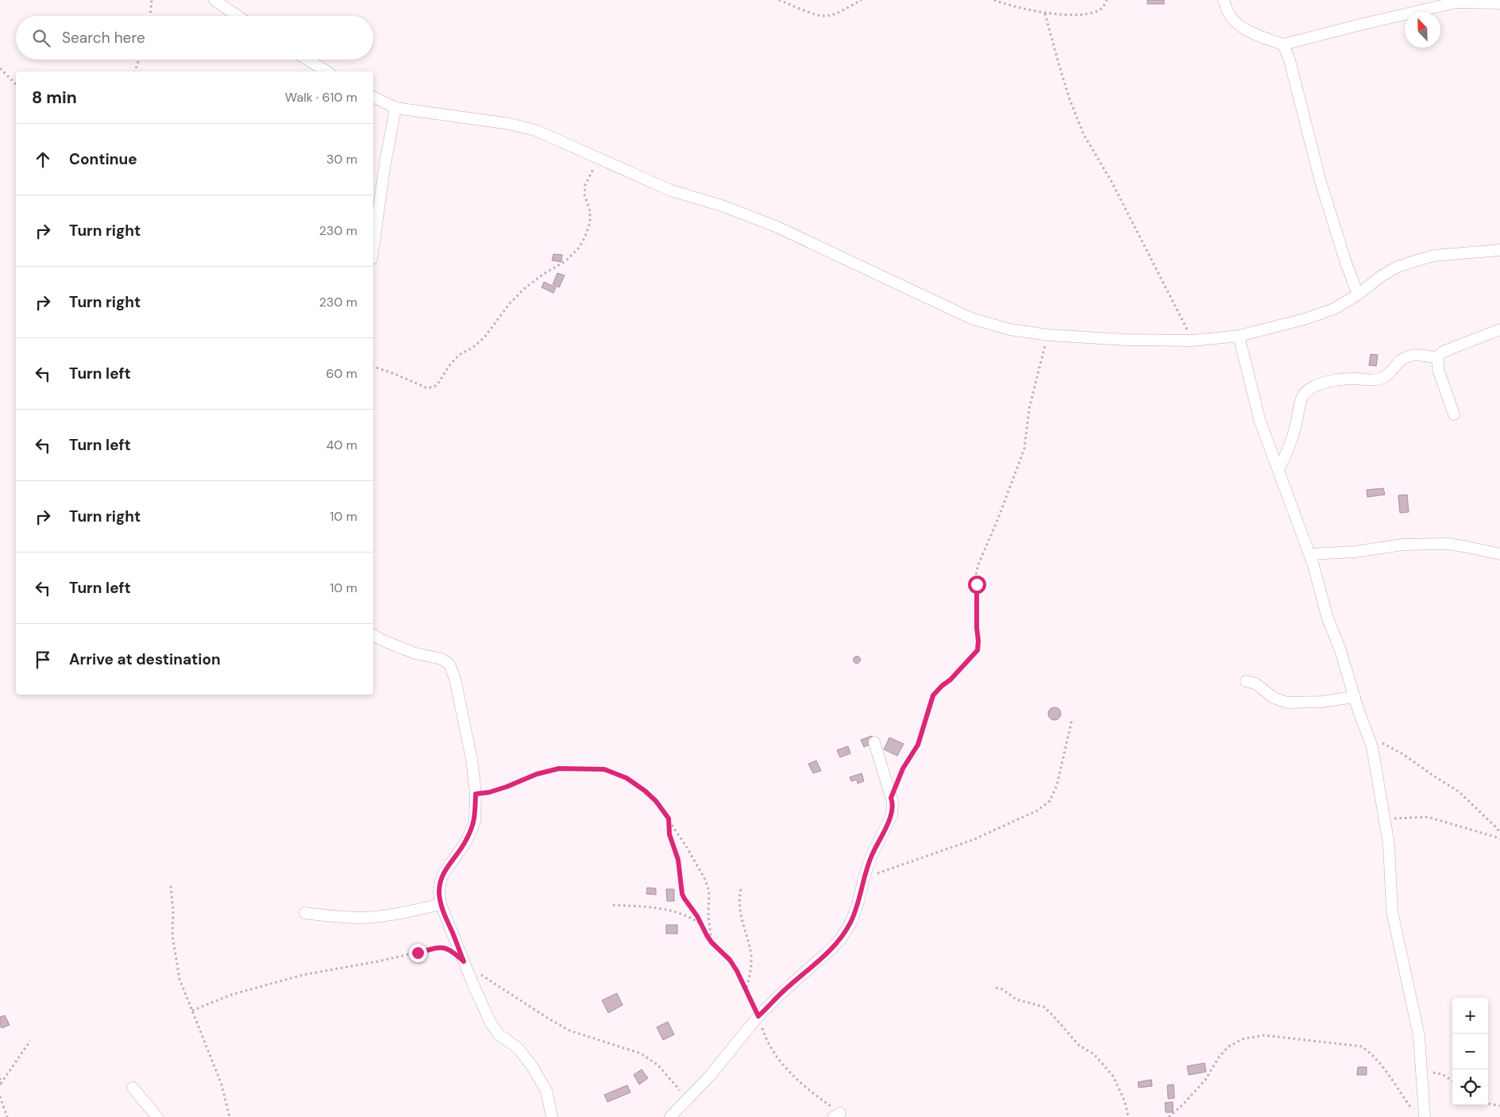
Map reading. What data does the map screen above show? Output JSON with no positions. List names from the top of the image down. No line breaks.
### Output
{"north":"top left","page":{"search":"Search here","heading":["8 min","Walk · 610 m"],"list":[["Continue","30 m"],["Turn right","230 m"],["Turn right","230 m"],["Turn left","60 m"],["Turn left","40 m"],["Turn right","10 m"],["Turn left","10 m"],"Arrive at destination"],"map_buttons":["+","−"]}}
